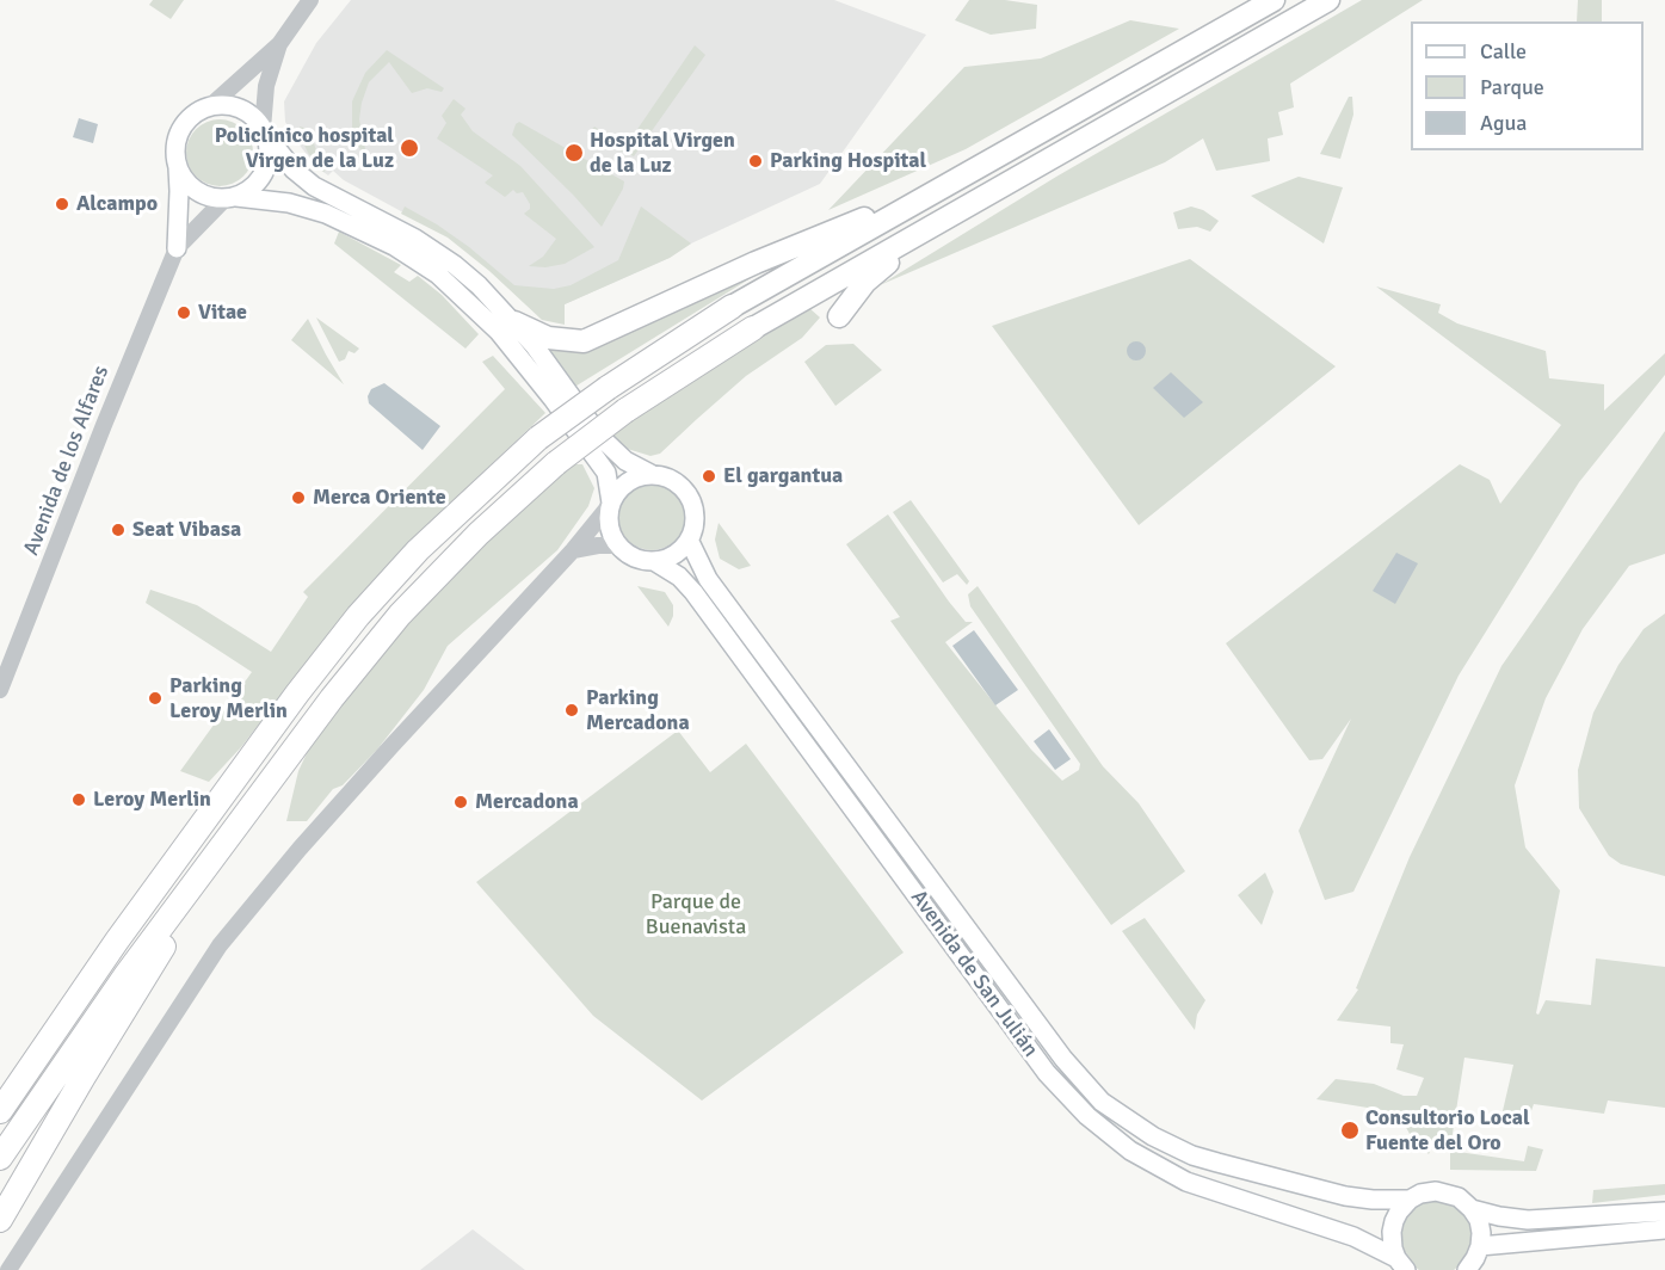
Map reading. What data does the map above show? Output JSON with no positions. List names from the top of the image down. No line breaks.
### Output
{"streets":{"main road":["Avenida de San Julián"],"street":["Avenida de los Alfares"]},"parks":["Parque de Buenavista"],"places":["Policlínico hospital Virgen de la Luz","Hospital Virgen de la Luz","Parking Hospital","Alcampo","Vitae","El gargantua","Merca Oriente","Seat Vibasa","Parking Leroy Merlin","Parking Mercadona","Leroy Merlin","Mercadona","Consultorio Local Fuente del Oro"],"legend":["Calle","Parque","Agua"]}
